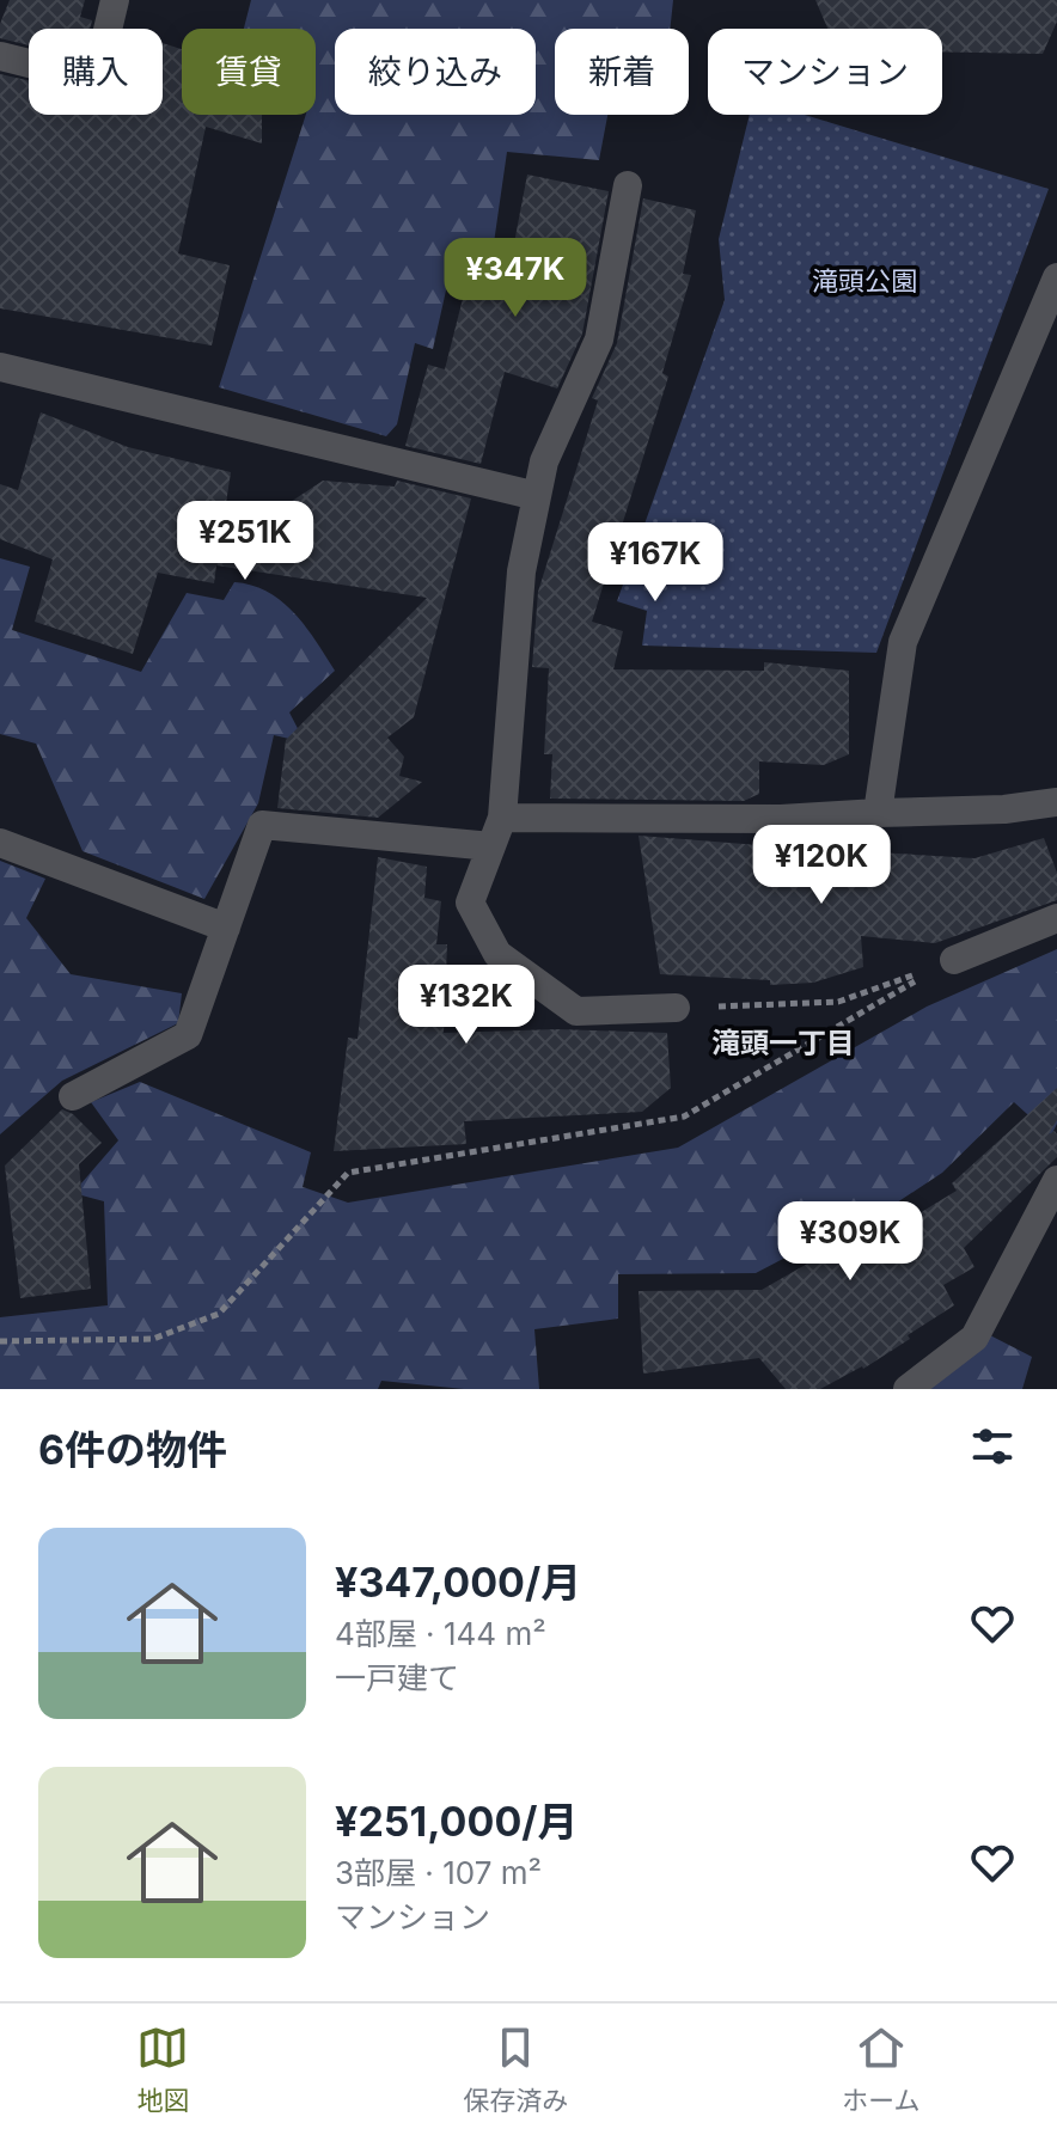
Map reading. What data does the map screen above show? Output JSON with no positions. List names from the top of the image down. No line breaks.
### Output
{"districts":["滝頭一丁目"],"parks":["滝頭公園"],"page":{"chip":["購入","賃貸","絞り込み","新着","マンション"],"price":["¥347K","¥251K","¥167K","¥120K","¥132K","¥309K"],"heading":"6件の物件","list":[{"name":"¥347,000/月","note":"4部屋 · 144 m² · 一戸建て"},{"name":"¥251,000/月","note":"3部屋 · 107 m² · マンション"}],"tabs":["地図","保存済み","ホーム"]}}
